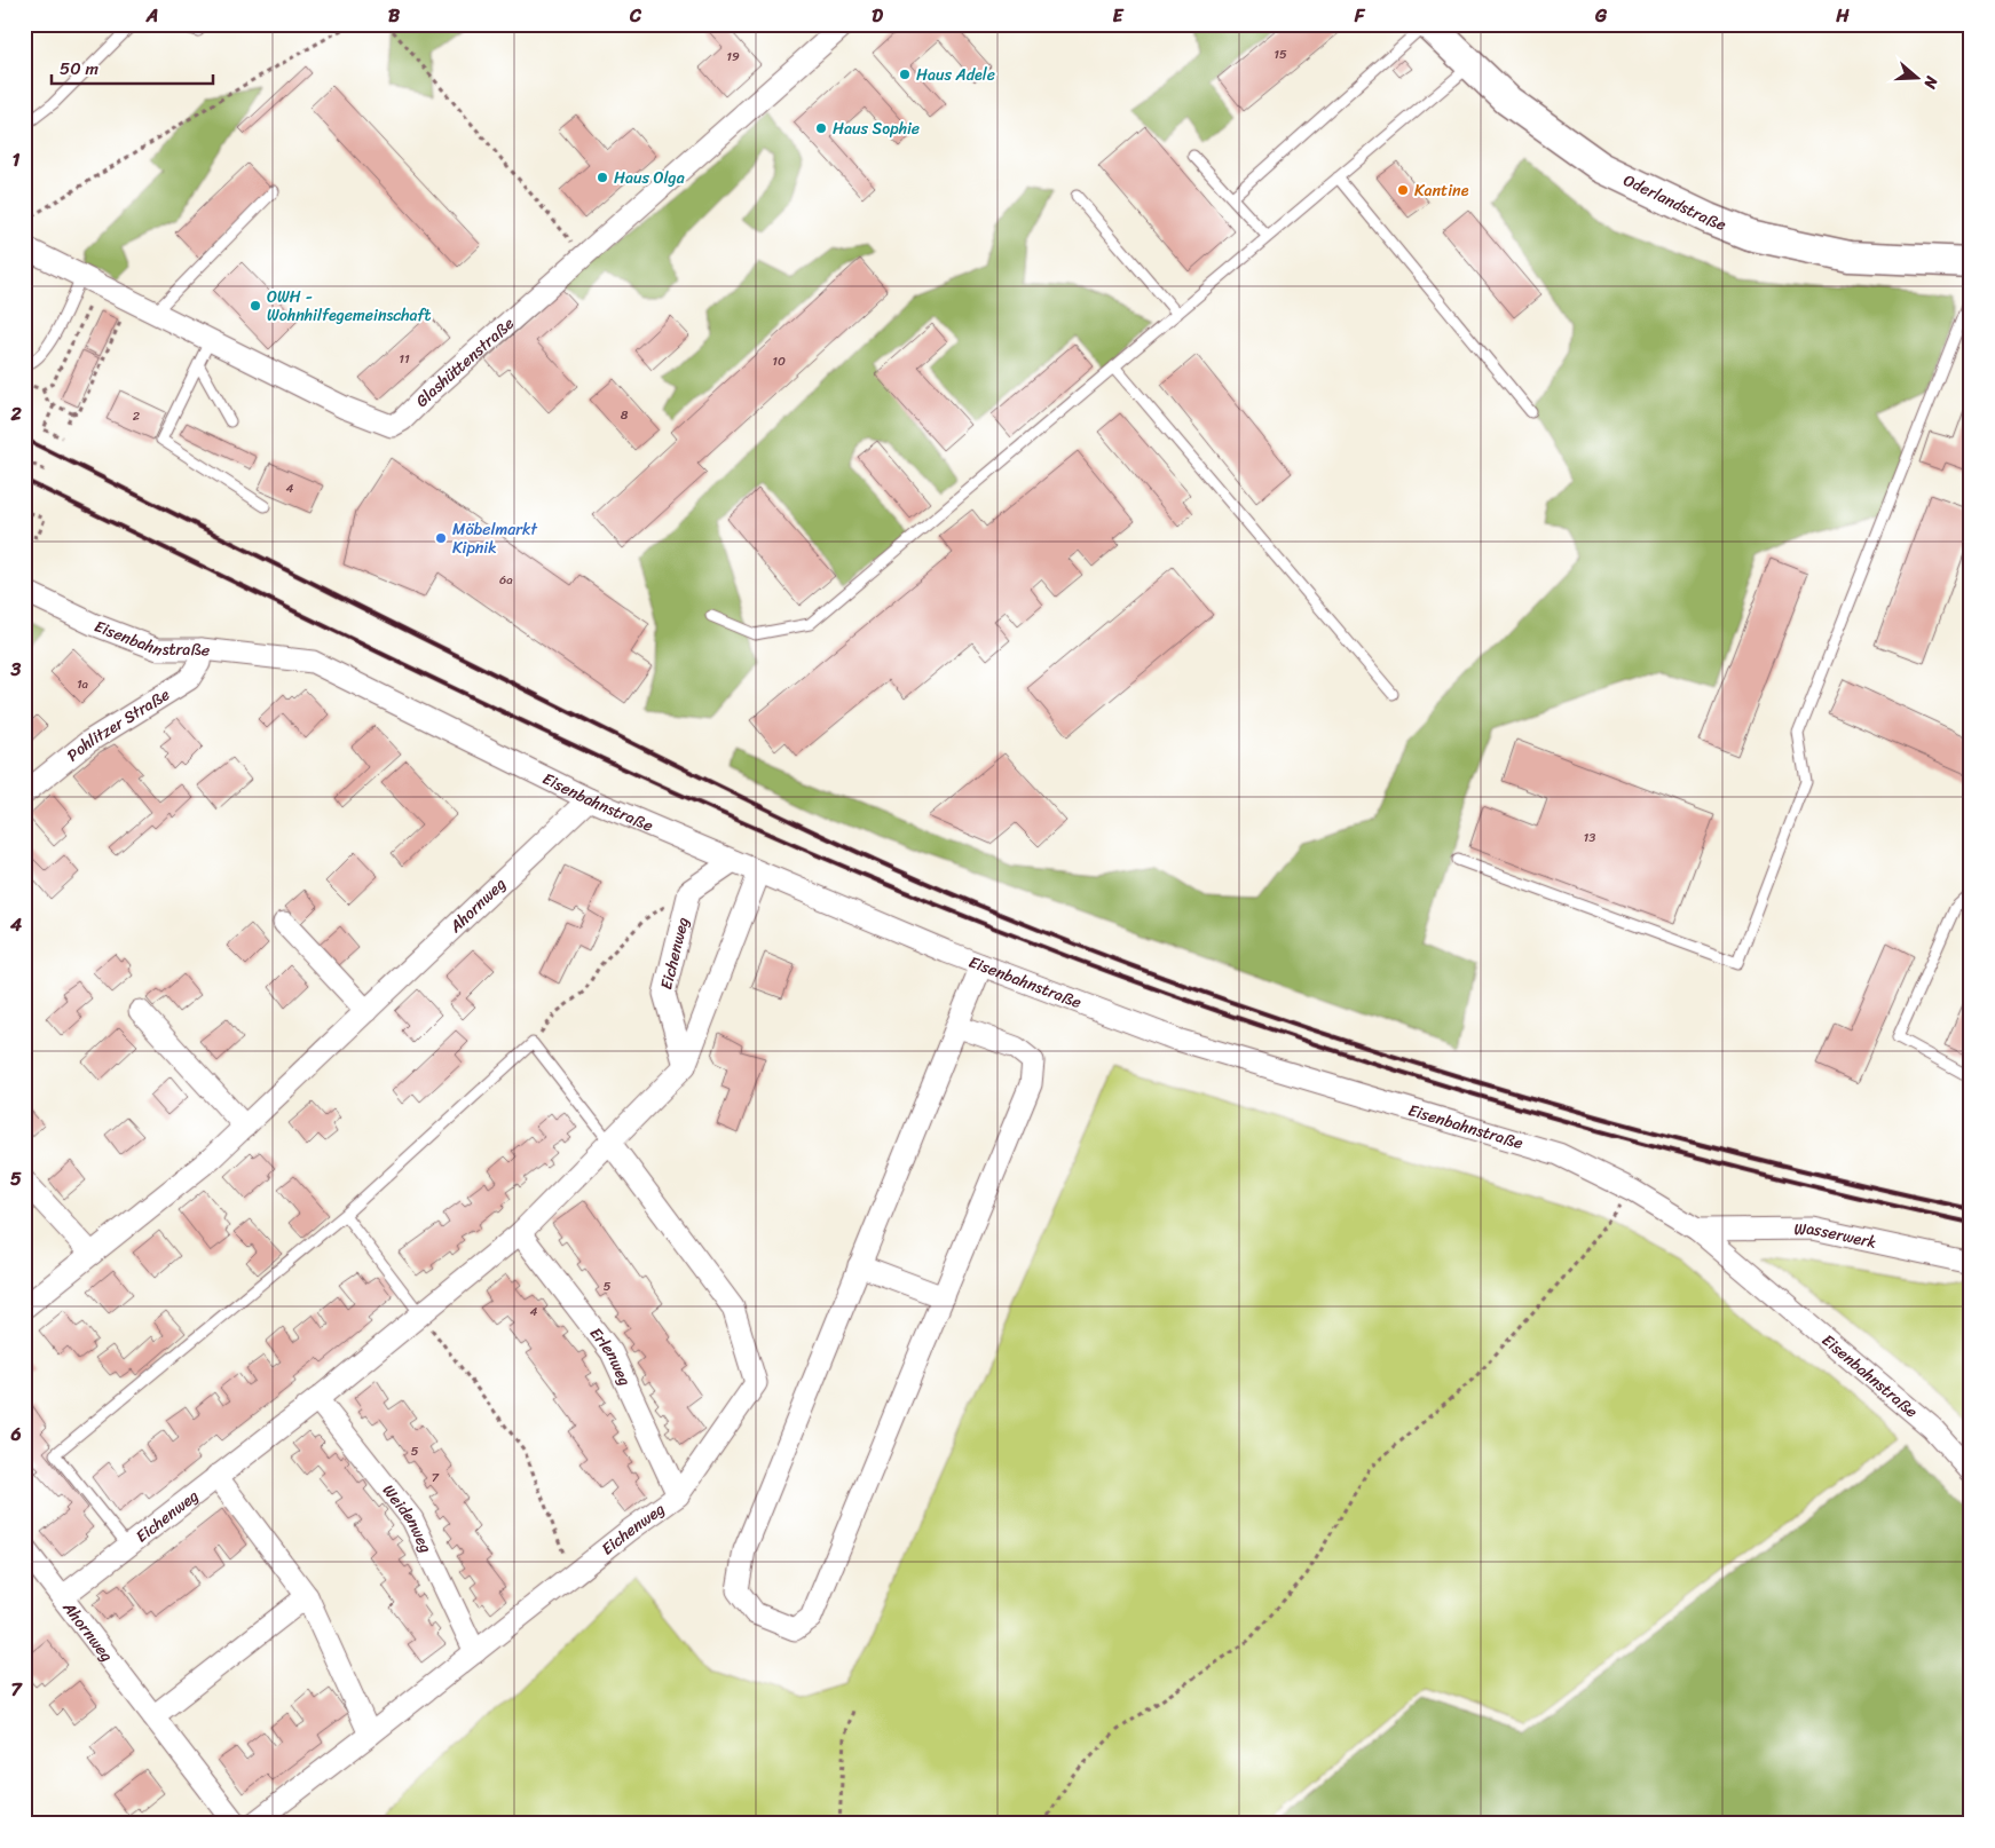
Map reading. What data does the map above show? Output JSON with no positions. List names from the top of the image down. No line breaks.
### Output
{"streets":{"street":["Oderlandstraße","Glashüttenstraße","Eisenbahnstraße","Pohlitzer Straße","Ahornweg","Eichenweg","Wasserwerk","Erlenweg","Weidenweg"]},"crossings":[["Eisenbahnstraße","Pohlitzer Straße"],["Eisenbahnstraße","Ahornweg"],["Eisenbahnstraße","Eichenweg"],["Eisenbahnstraße","Wasserwerk"],["Ahornweg","Eichenweg"],["Eichenweg","Erlenweg"],["Eichenweg","Weidenweg"]],"places":["Haus Adele","Haus Sophie","Haus Olga","Kantine","OWH - Wohnhilfegemeinschaft","Möbelmarkt Kipnik"],"house_numbers":["15","19","11","10","8","2","4","6a","1a","13","5","4","5","7"],"scale_bar":"50 m","north":"right","grid":{"columns":["A","B","C","D","E","F","G","H"],"rows":["1","2","3","4","5","6","7"]}}
